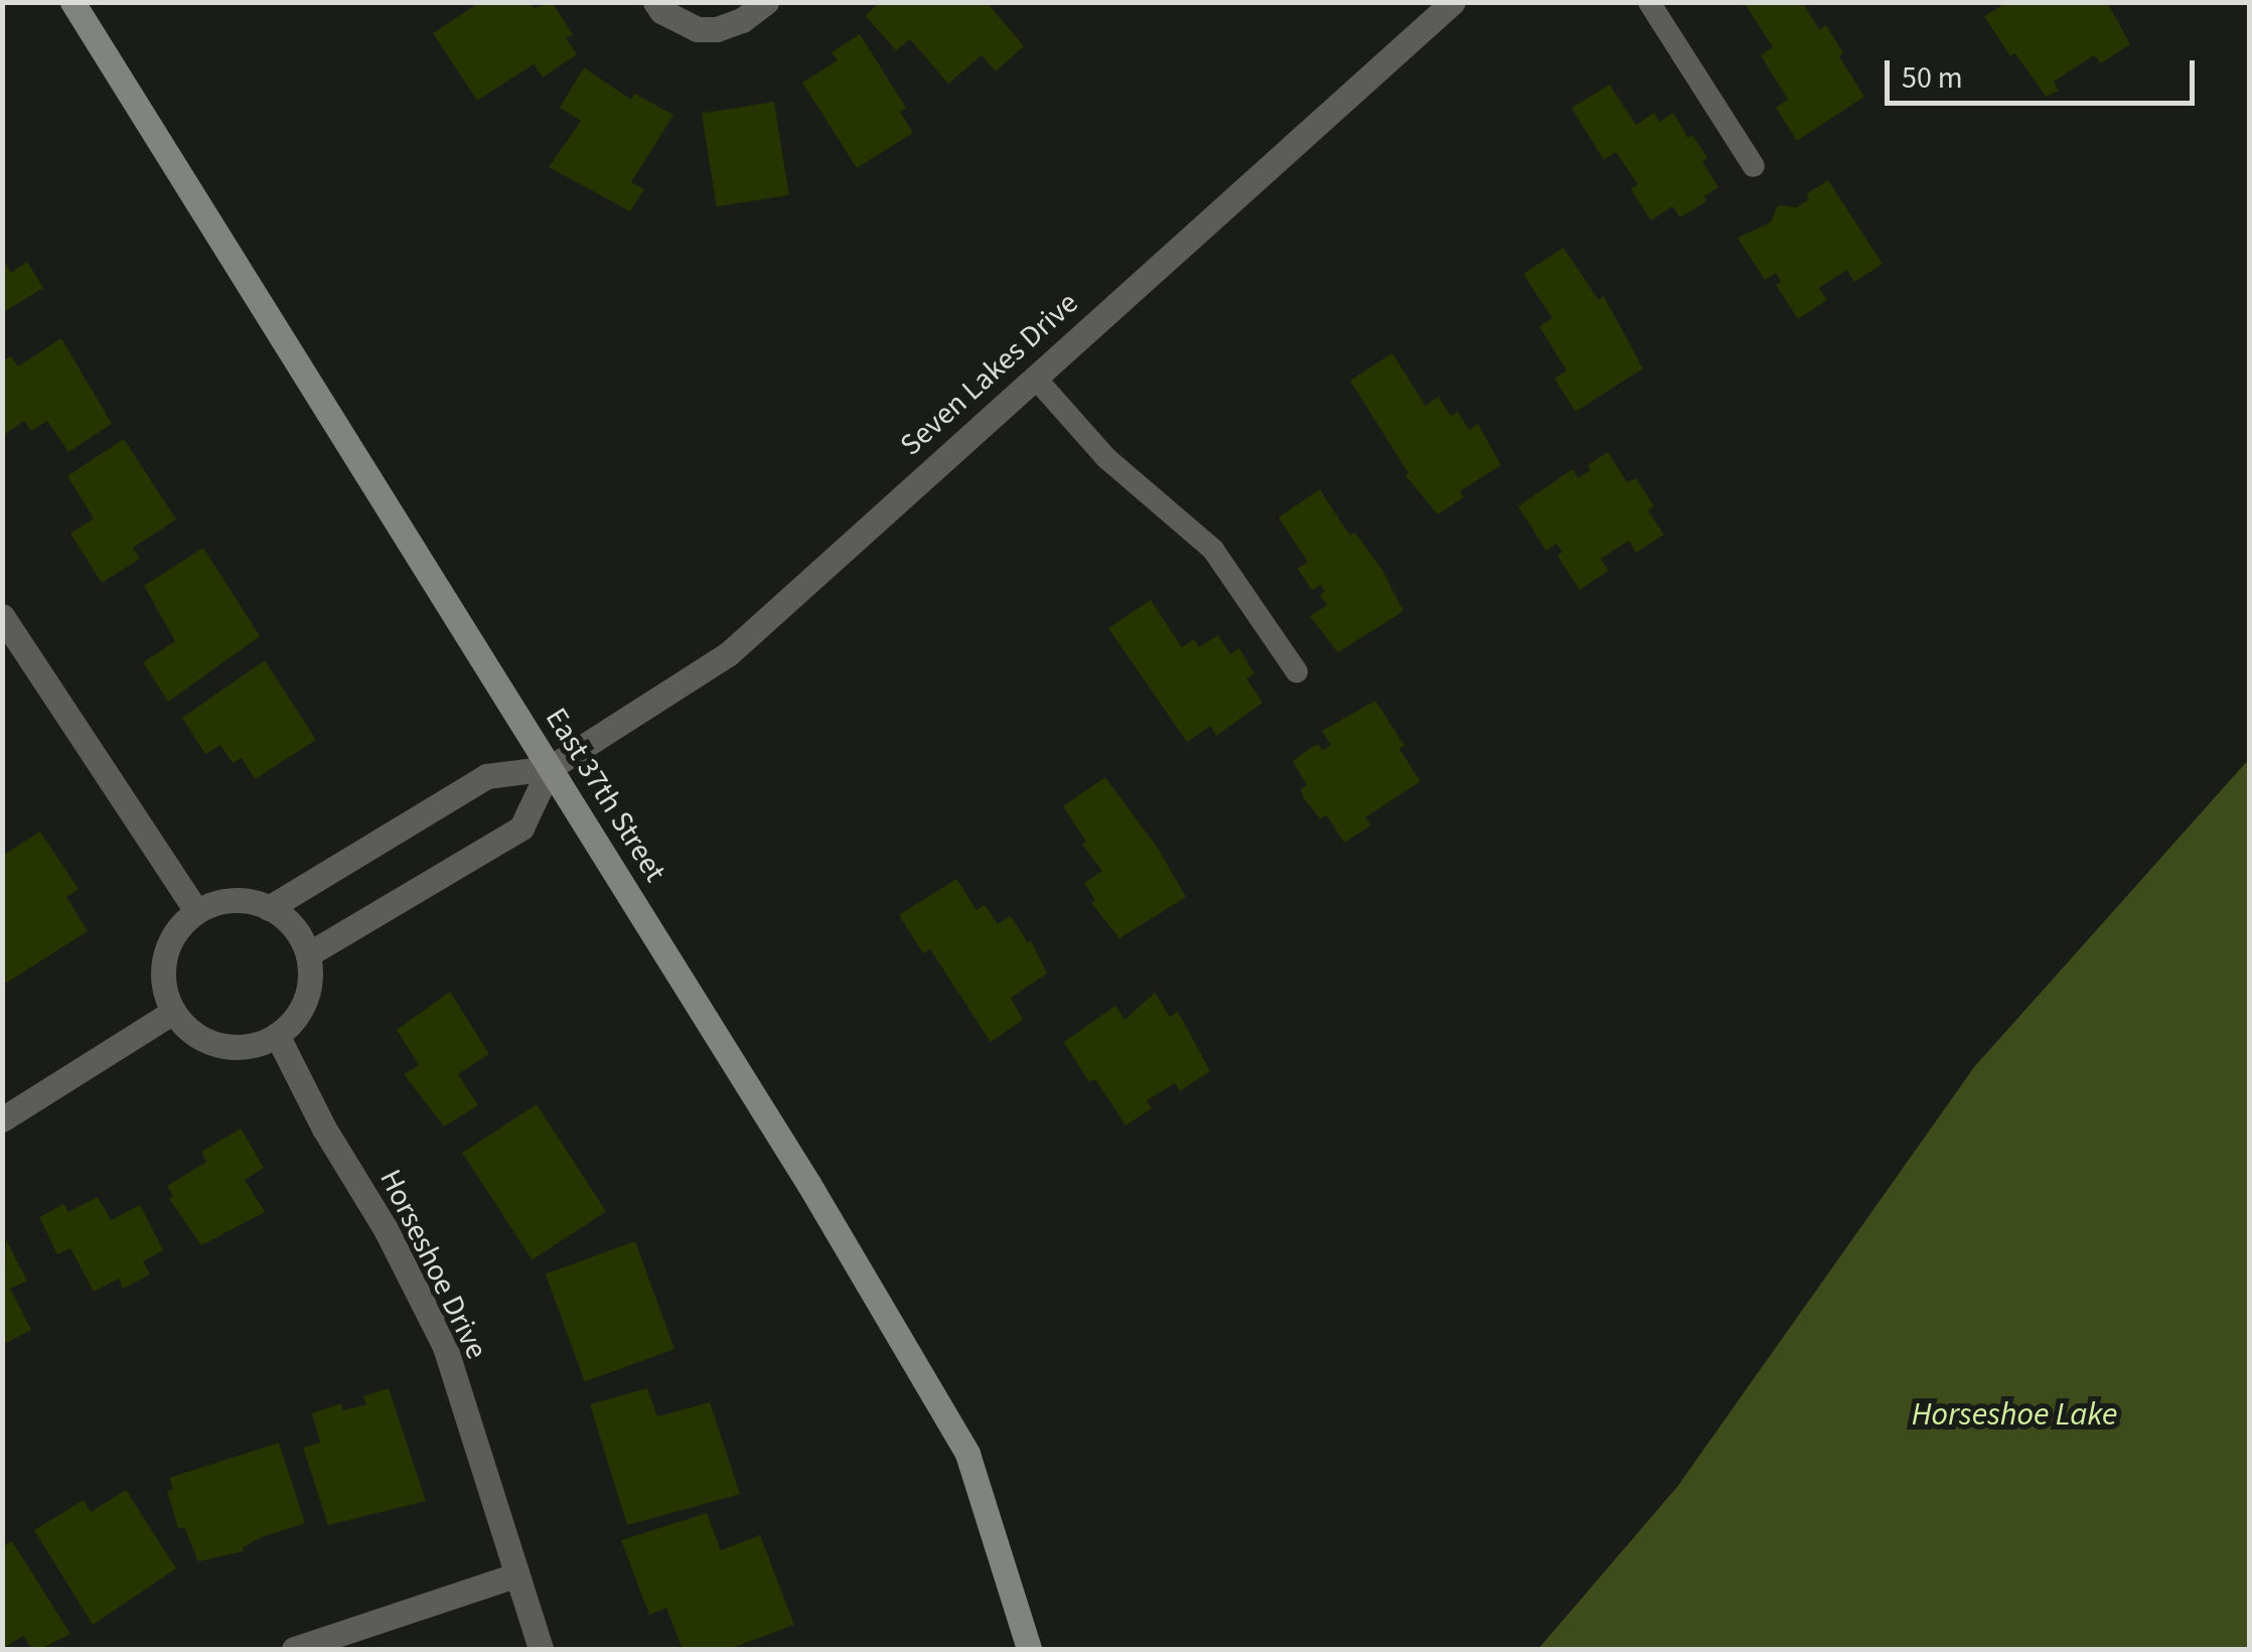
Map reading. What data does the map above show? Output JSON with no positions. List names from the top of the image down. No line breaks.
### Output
{"streets":{"main road":["East 37th Street"],"street":["Seven Lakes Drive","Horseshoe Drive"]},"crossings":[["Seven Lakes Drive","East 37th Street"],["Seven Lakes Drive","Horseshoe Drive"]],"water":["Horseshoe Lake"],"scale_bar":"50 m"}
